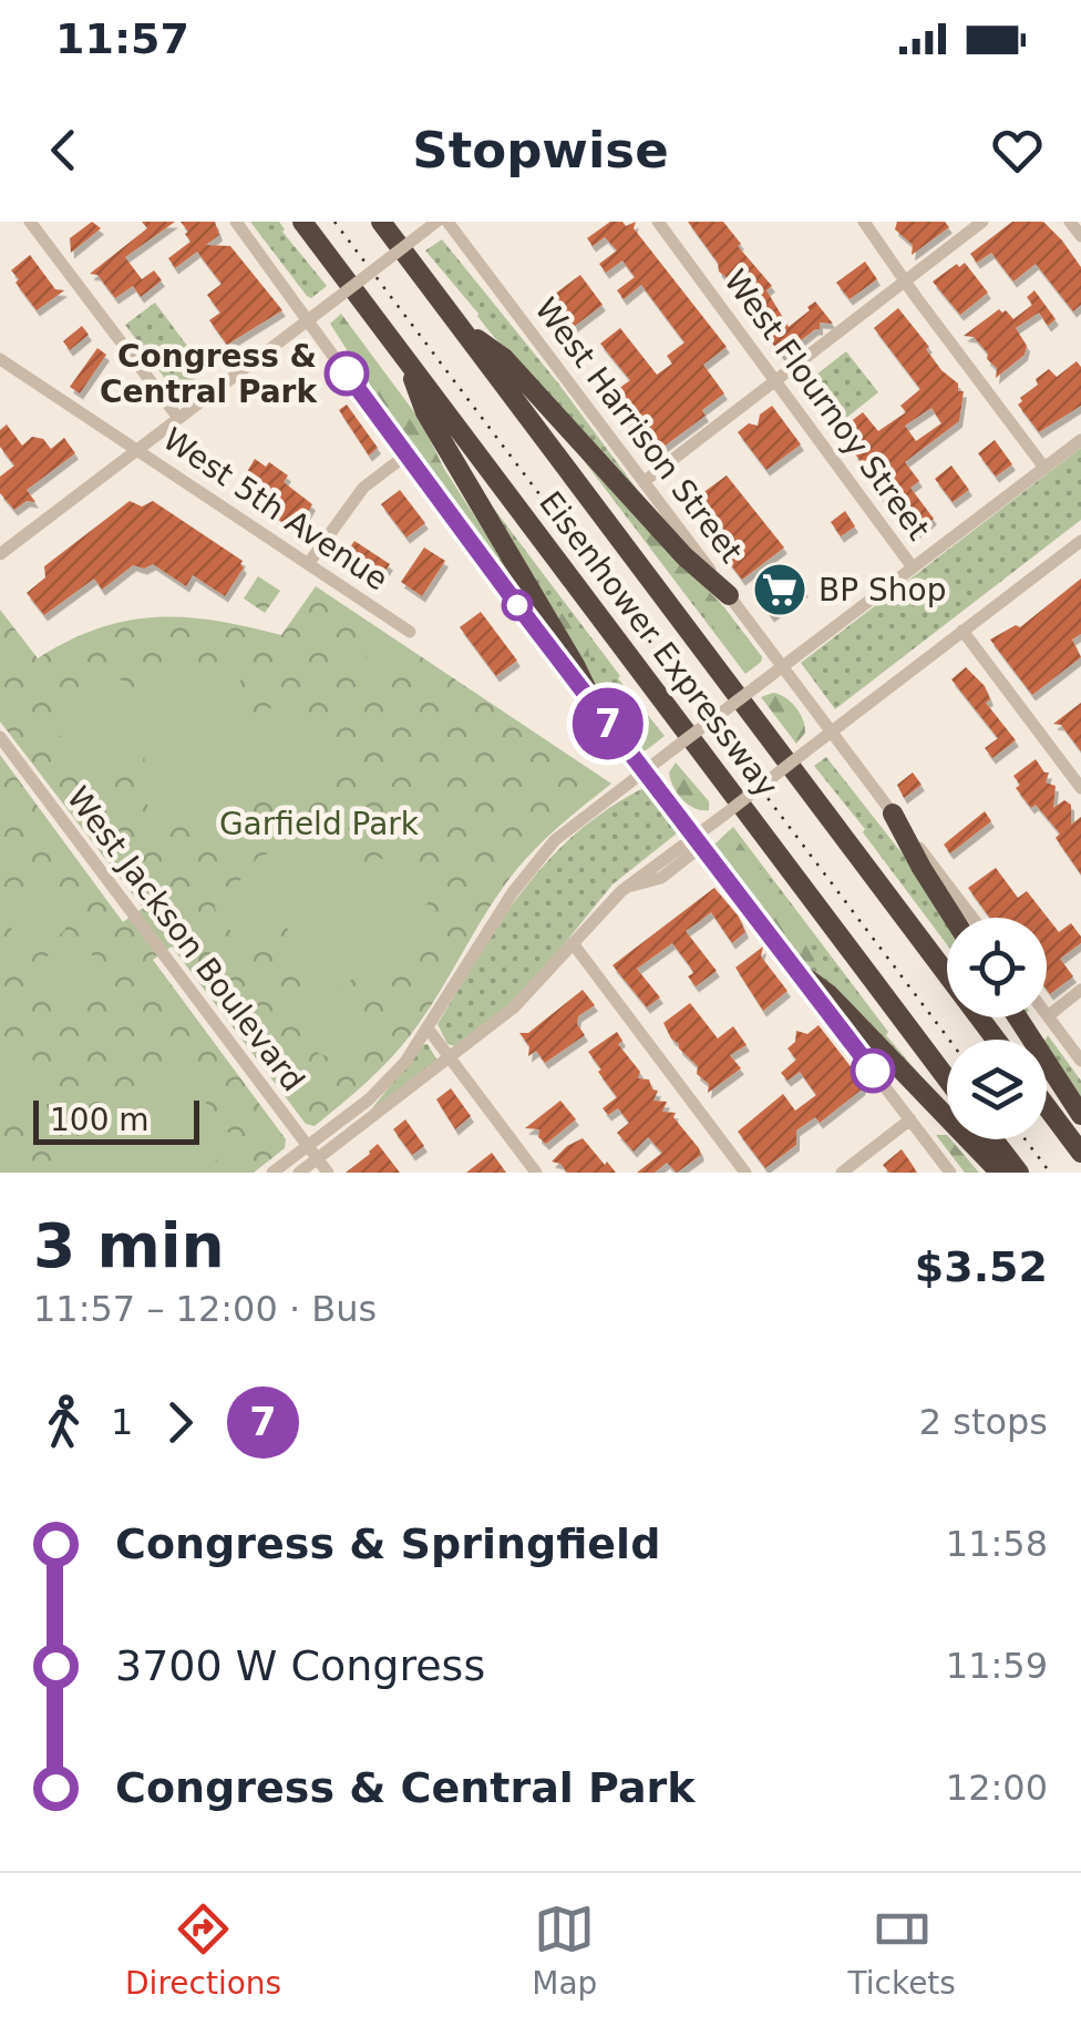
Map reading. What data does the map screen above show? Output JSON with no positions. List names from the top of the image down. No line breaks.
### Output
{"streets":{"highway":["Eisenhower Expressway"],"street":["West Flournoy Street","West Harrison Street","West 5th Avenue","West Jackson Boulevard"]},"parks":["Garfield Park"],"places":{"other":["Congress & Central Park"],"supermarket":["BP Shop"]},"lines":["bus line 7"],"scale_bar":"100 m","page":{"status":"11:57","header":"Stopwise","on_map":"7","scale":"100 m","heading":["3 min","11:57 – 12:00 · Bus","$3.52"],"legs":["1","7","2 stops"],"list":[{"name":"Congress & Springfield","value":"11:58"},{"name":"3700 W Congress","value":"11:59"},{"name":"Congress & Central Park","value":"12:00"}],"tabs":["Directions","Map","Tickets"]}}
